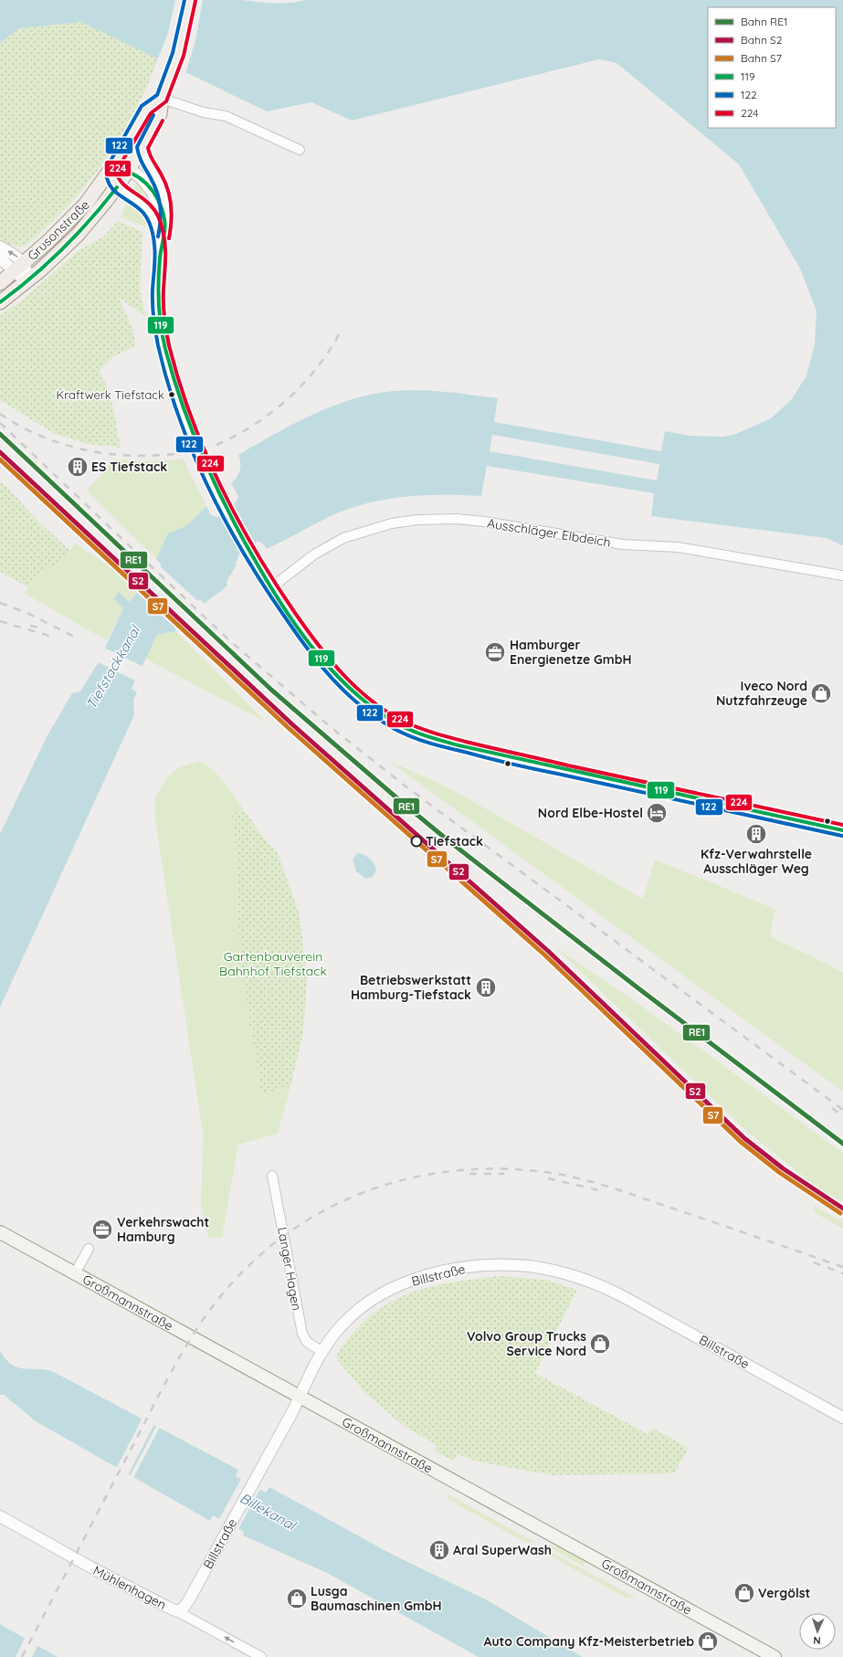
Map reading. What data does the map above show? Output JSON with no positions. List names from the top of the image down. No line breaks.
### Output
{"streets":{"main road":["Grusonstraße","Großmannstraße"],"street":["Ausschläger Elbdeich","Langer Hagen","Billstraße","Mühlenhagen"]},"crossings":[["Langer Hagen","Billstraße"],["Billstraße","Großmannstraße"],["Billstraße","Mühlenhagen"]],"water":["Tiefstackkanal","Billekanal"],"parks":["Gartenbauverein Bahnhof Tiefstack"],"places":{"other":["Kraftwerk Tiefstack","Tiefstack"],"building":["ES Tiefstack","Kfz-Verwahrstelle Ausschläger Weg","Betriebswerkstatt Hamburg-Tiefstack","Aral SuperWash"],"office":["Hamburger Energienetze GmbH","Verkehrswacht Hamburg"],"shop":["Iveco Nord Nutzfahrzeuge","Volvo Group Trucks Service Nord","Vergölst","Lusga Baumaschinen GmbH","Auto Company Kfz-Meisterbetrieb"],"hotel":["Nord Elbe-Hostel"]},"lines":["transit line 122","transit line 224","transit line 119","rail line RE1","rail line S2","rail line S7"],"legend":["Bahn RE1","Bahn S2","Bahn S7","119","122","224"],"north":"bottom"}
